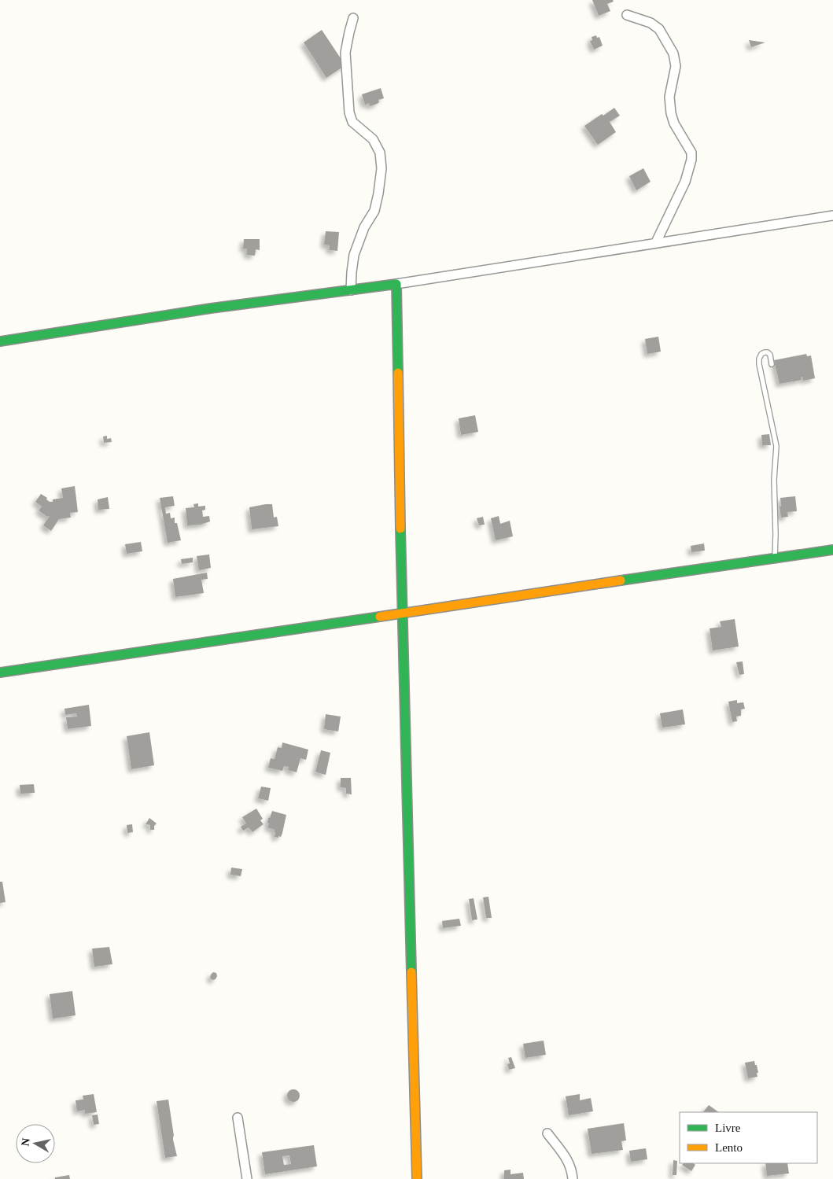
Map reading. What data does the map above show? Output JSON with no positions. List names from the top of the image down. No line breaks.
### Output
{"legend":["Livre","Lento"],"north":"left"}
